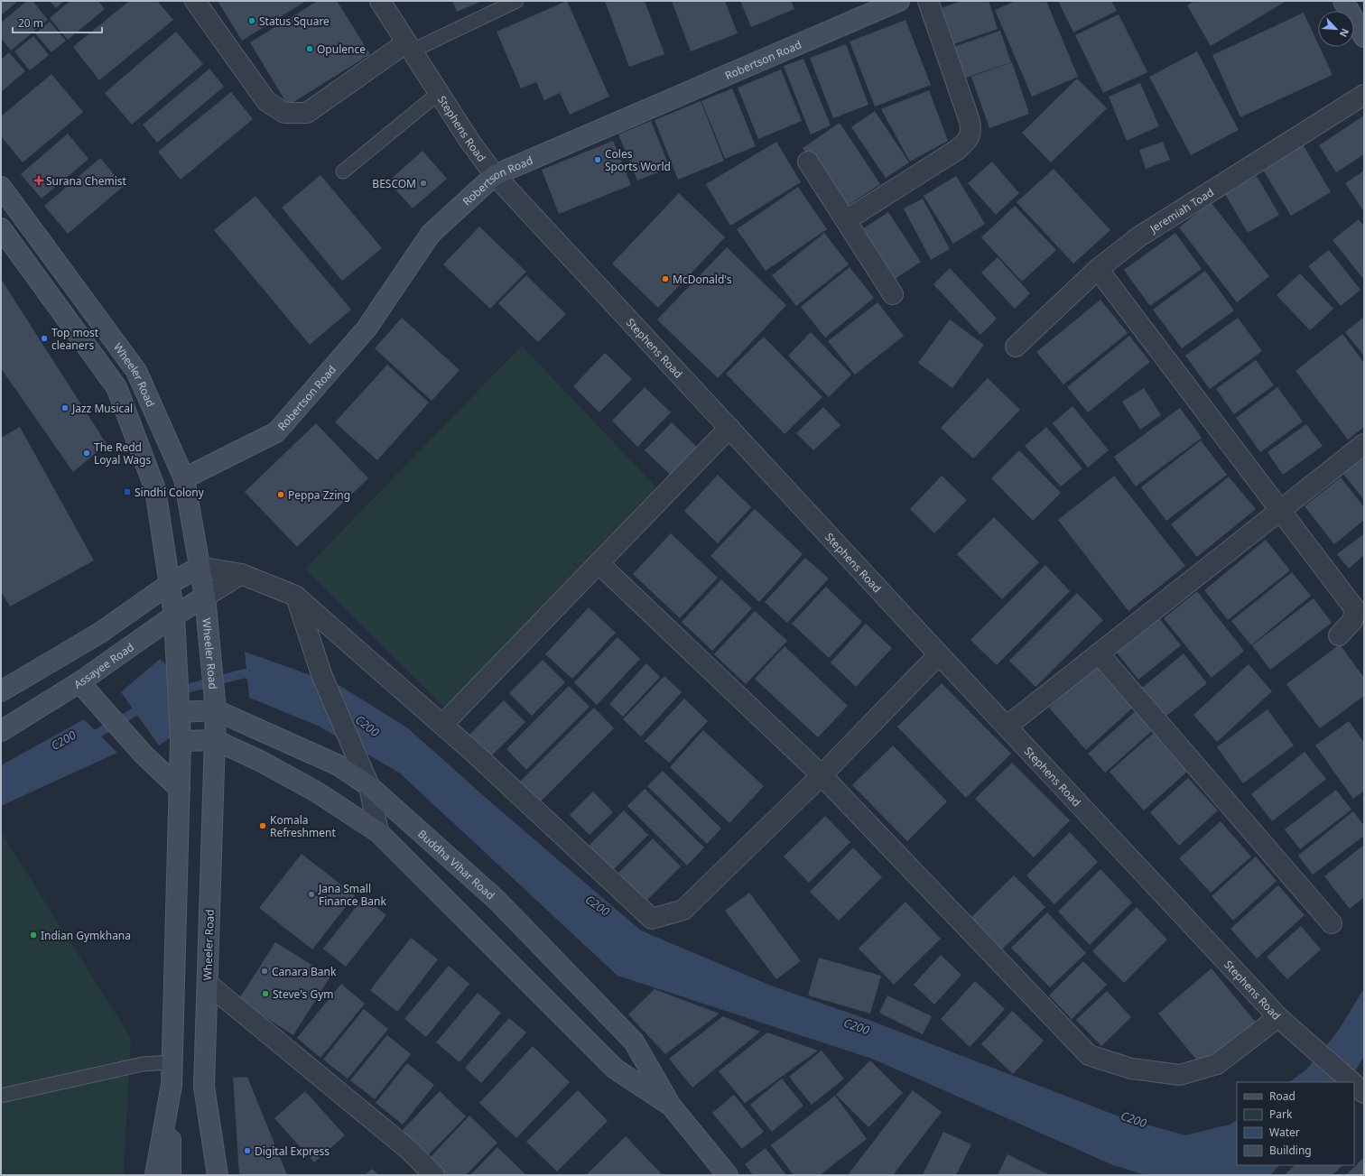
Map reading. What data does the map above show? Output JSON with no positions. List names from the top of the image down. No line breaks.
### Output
{"streets":{"main road":["Robertson Road","Wheeler Road","Assayee Road","Buddha Vihar Road"],"street":["Stephens Road","Jeremiah Toad"]},"crossings":[["Robertson Road","Stephens Road"],["Robertson Road","Wheeler Road"],["Wheeler Road","Assayee Road"],["Wheeler Road","Buddha Vihar Road"]],"water":["C200"],"places":{"other":["Status Square","Opulence","Coles Sports World","BESCOM","McDonald's","Top most cleaners","Jazz Musical","The Redd Loyal Wags","Peppa Zzing","Komala Refreshment","Jana Small Finance Bank","Indian Gymkhana","Canara Bank","Steve's Gym","Digital Express"],"health":["Surana Chemist"],"transit":["Sindhi Colony"]},"legend":["Road","Park","Water","Building"],"scale_bar":"20 m","north":"bottom right"}
